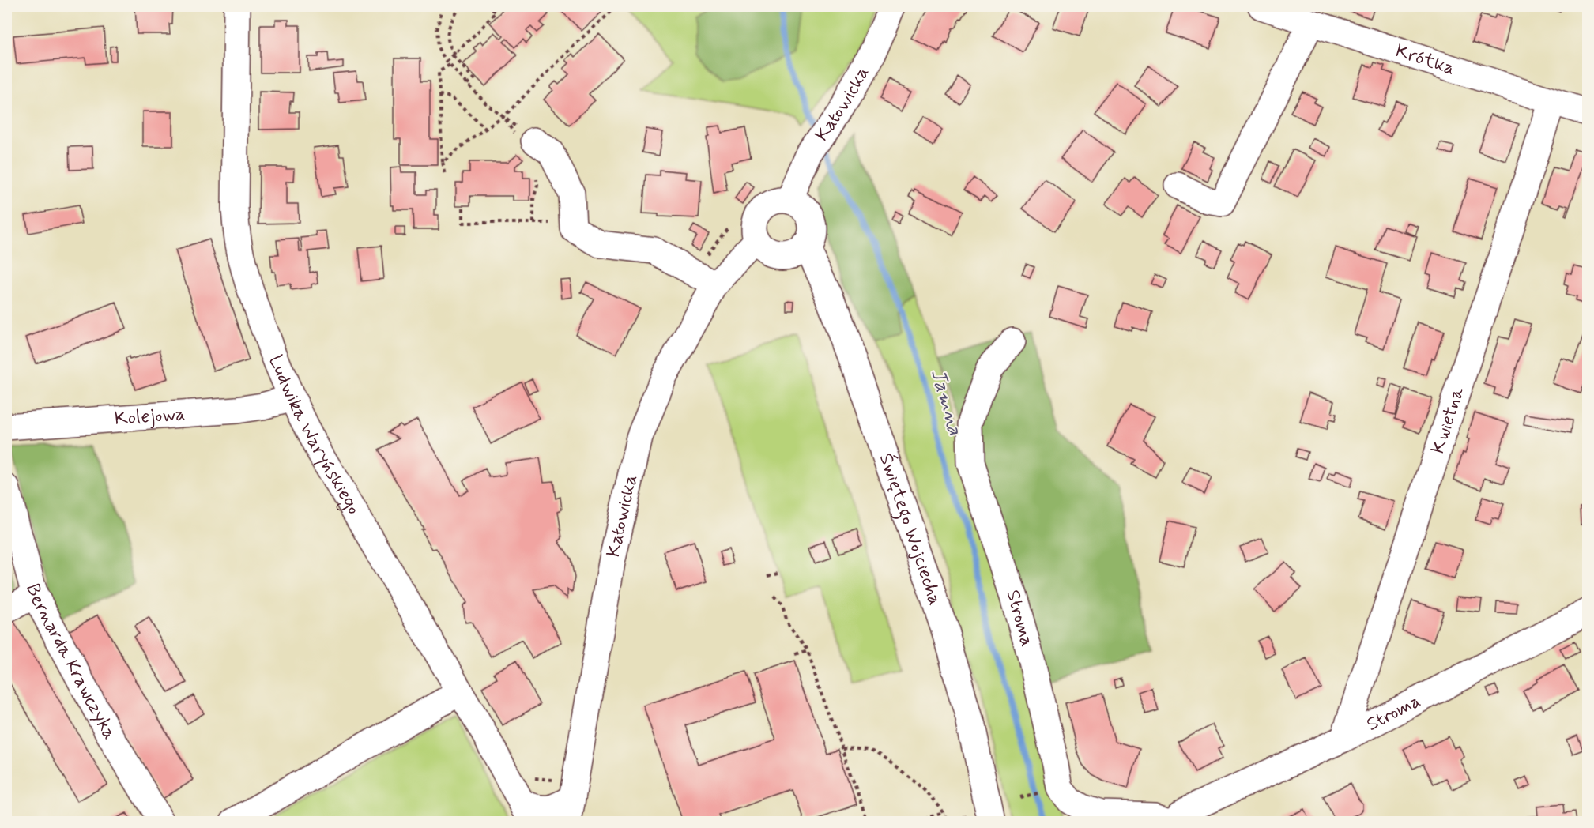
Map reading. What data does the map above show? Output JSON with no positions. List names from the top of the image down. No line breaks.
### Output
{"streets":{"street":["Krótka","Katowicka","Kolejowa","Kwietna","Ludwika Waryńskiego","Świętego Wojciecha","Stroma","Bernarda Krawczyka"]},"crossings":[["Krótka","Kwietna"],["Katowicka","Świętego Wojciecha"],["Kolejowa","Ludwika Waryńskiego"],["Kwietna","Stroma"]],"water":["Jamna"]}
